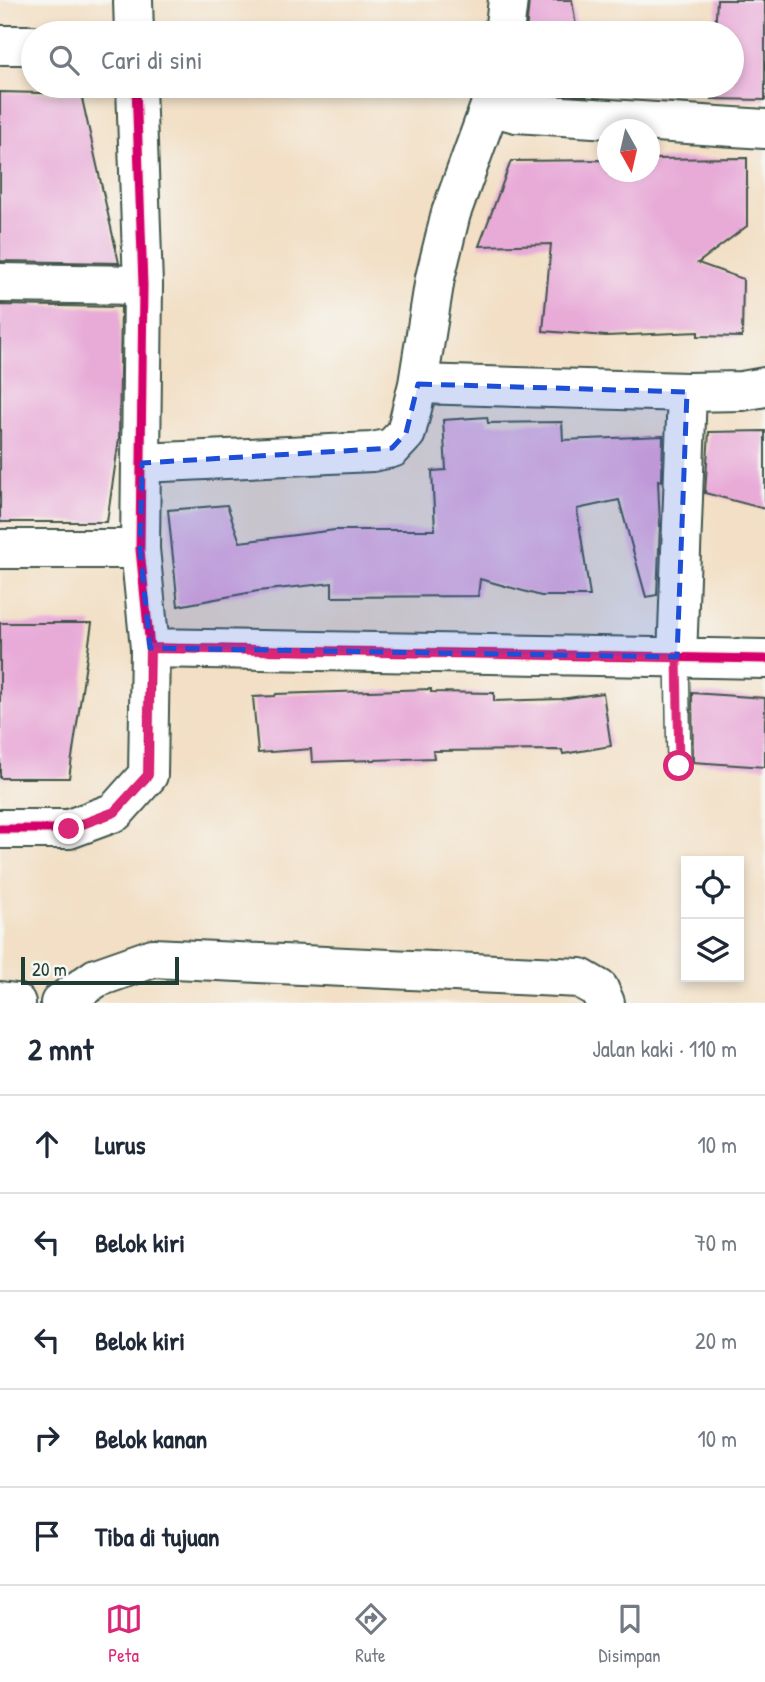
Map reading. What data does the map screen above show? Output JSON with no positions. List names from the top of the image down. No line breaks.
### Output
{"scale_bar":"20 m","north":"bottom","page":{"search":"Cari di sini","scale":"20 m","heading":["2 mnt","Jalan kaki · 110 m"],"list":[["Lurus","10 m"],["Belok kiri","70 m"],["Belok kiri","20 m"],["Belok kanan","10 m"],"Tiba di tujuan"],"nav":["Peta","Rute","Disimpan"]}}
